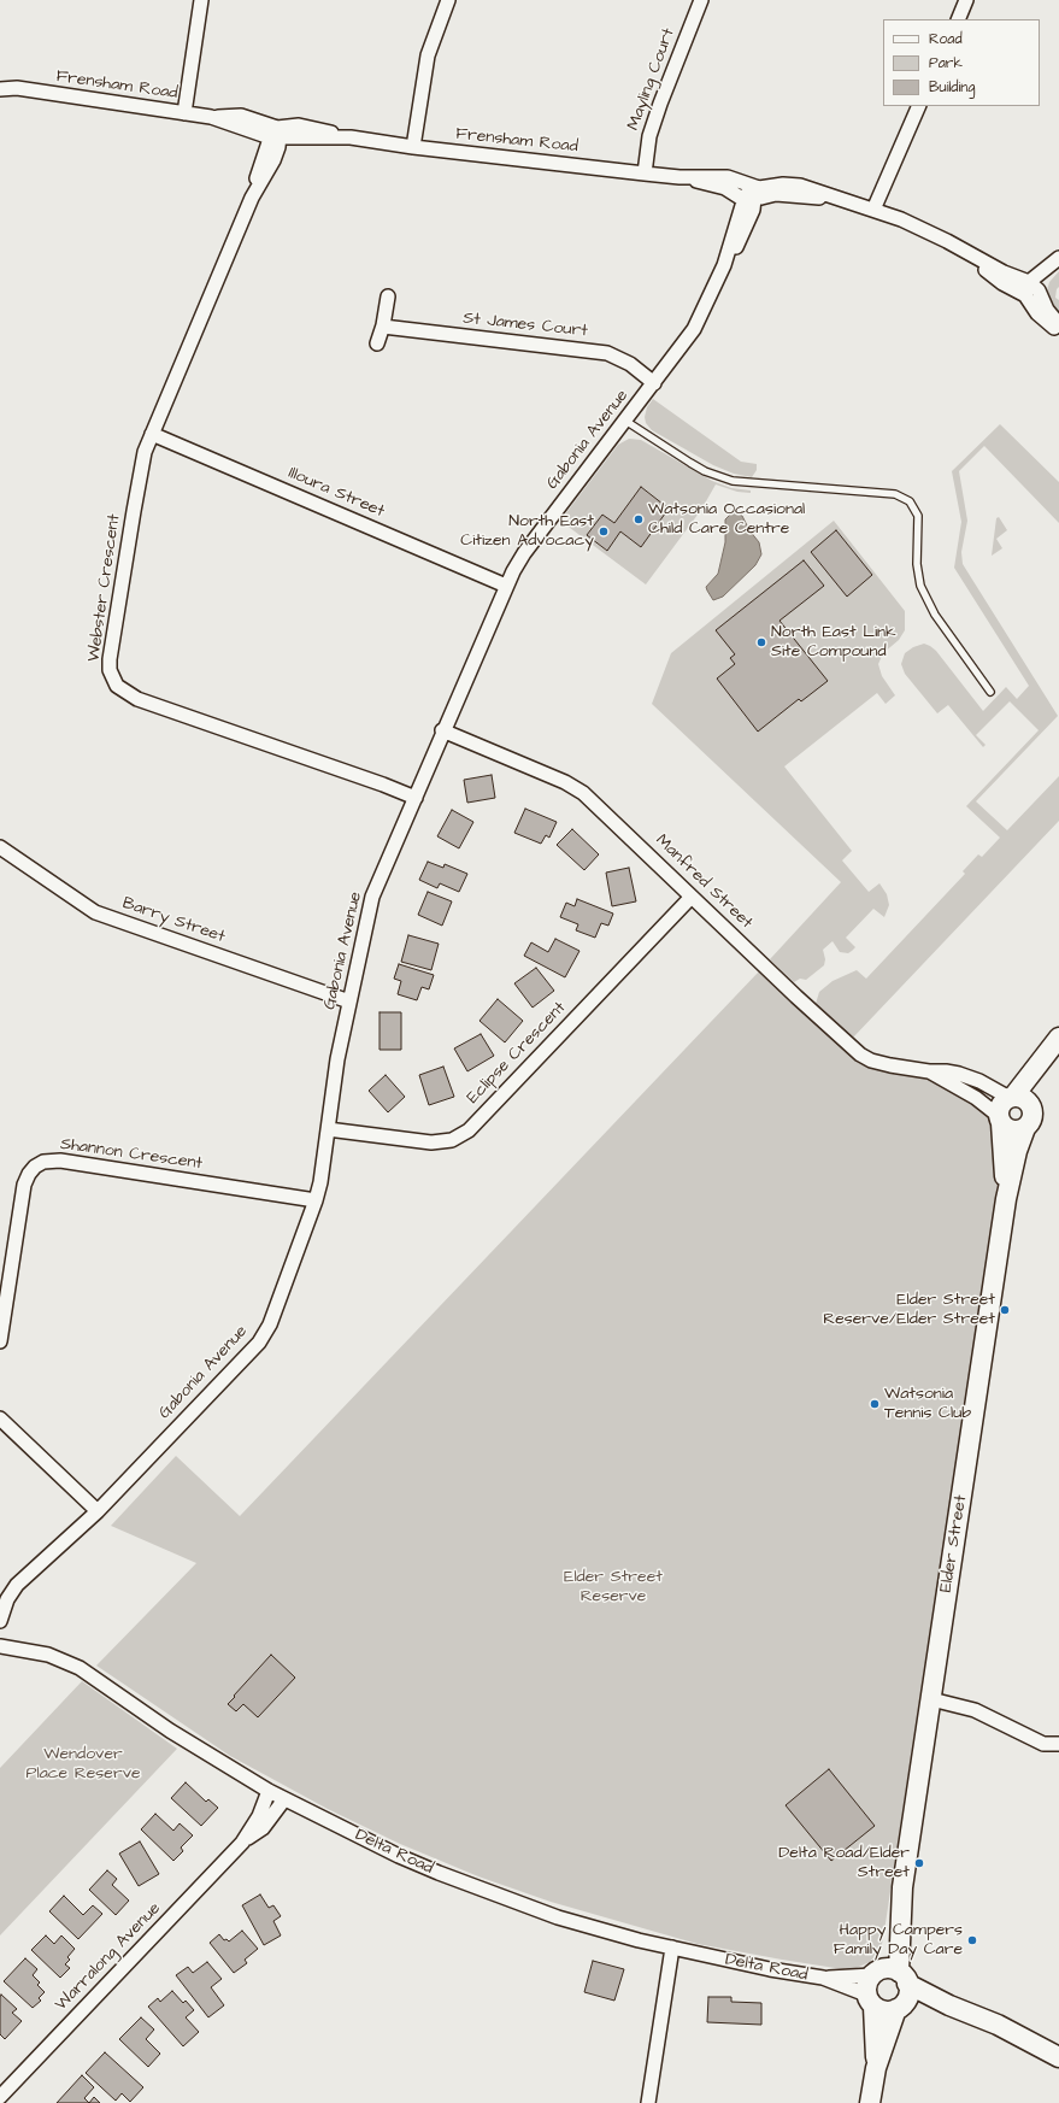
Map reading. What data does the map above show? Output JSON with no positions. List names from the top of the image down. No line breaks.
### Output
{"streets":{"street":["Mayling Court","Frensham Road","St James Court","Gabonia Avenue","Illoura Street","Webster Crescent","Manfred Street","Barry Street","Eclipse Crescent","Shannon Crescent","Elder Street","Delta Road","Warralong Avenue"]},"crossings":[["Mayling Court","Frensham Road"],["Frensham Road","Gabonia Avenue"],["Frensham Road","Webster Crescent"],["St James Court","Gabonia Avenue"],["Gabonia Avenue","Illoura Street"],["Gabonia Avenue","Webster Crescent"],["Gabonia Avenue","Manfred Street"],["Gabonia Avenue","Barry Street"],["Gabonia Avenue","Eclipse Crescent"],["Gabonia Avenue","Shannon Crescent"],["Illoura Street","Webster Crescent"],["Manfred Street","Eclipse Crescent"],["Manfred Street","Elder Street"],["Elder Street","Delta Road"],["Delta Road","Warralong Avenue"]],"parks":["Elder Street Reserve","Wendover Place Reserve"],"places":["Watsonia Occasional Child Care Centre","North East Citizen Advocacy","North East Link Site Compound","Elder Street Reserve/Elder Street","Watsonia Tennis Club","Delta Road/Elder Street","Happy Campers Family Day Care"],"legend":["Road","Park","Building"]}
